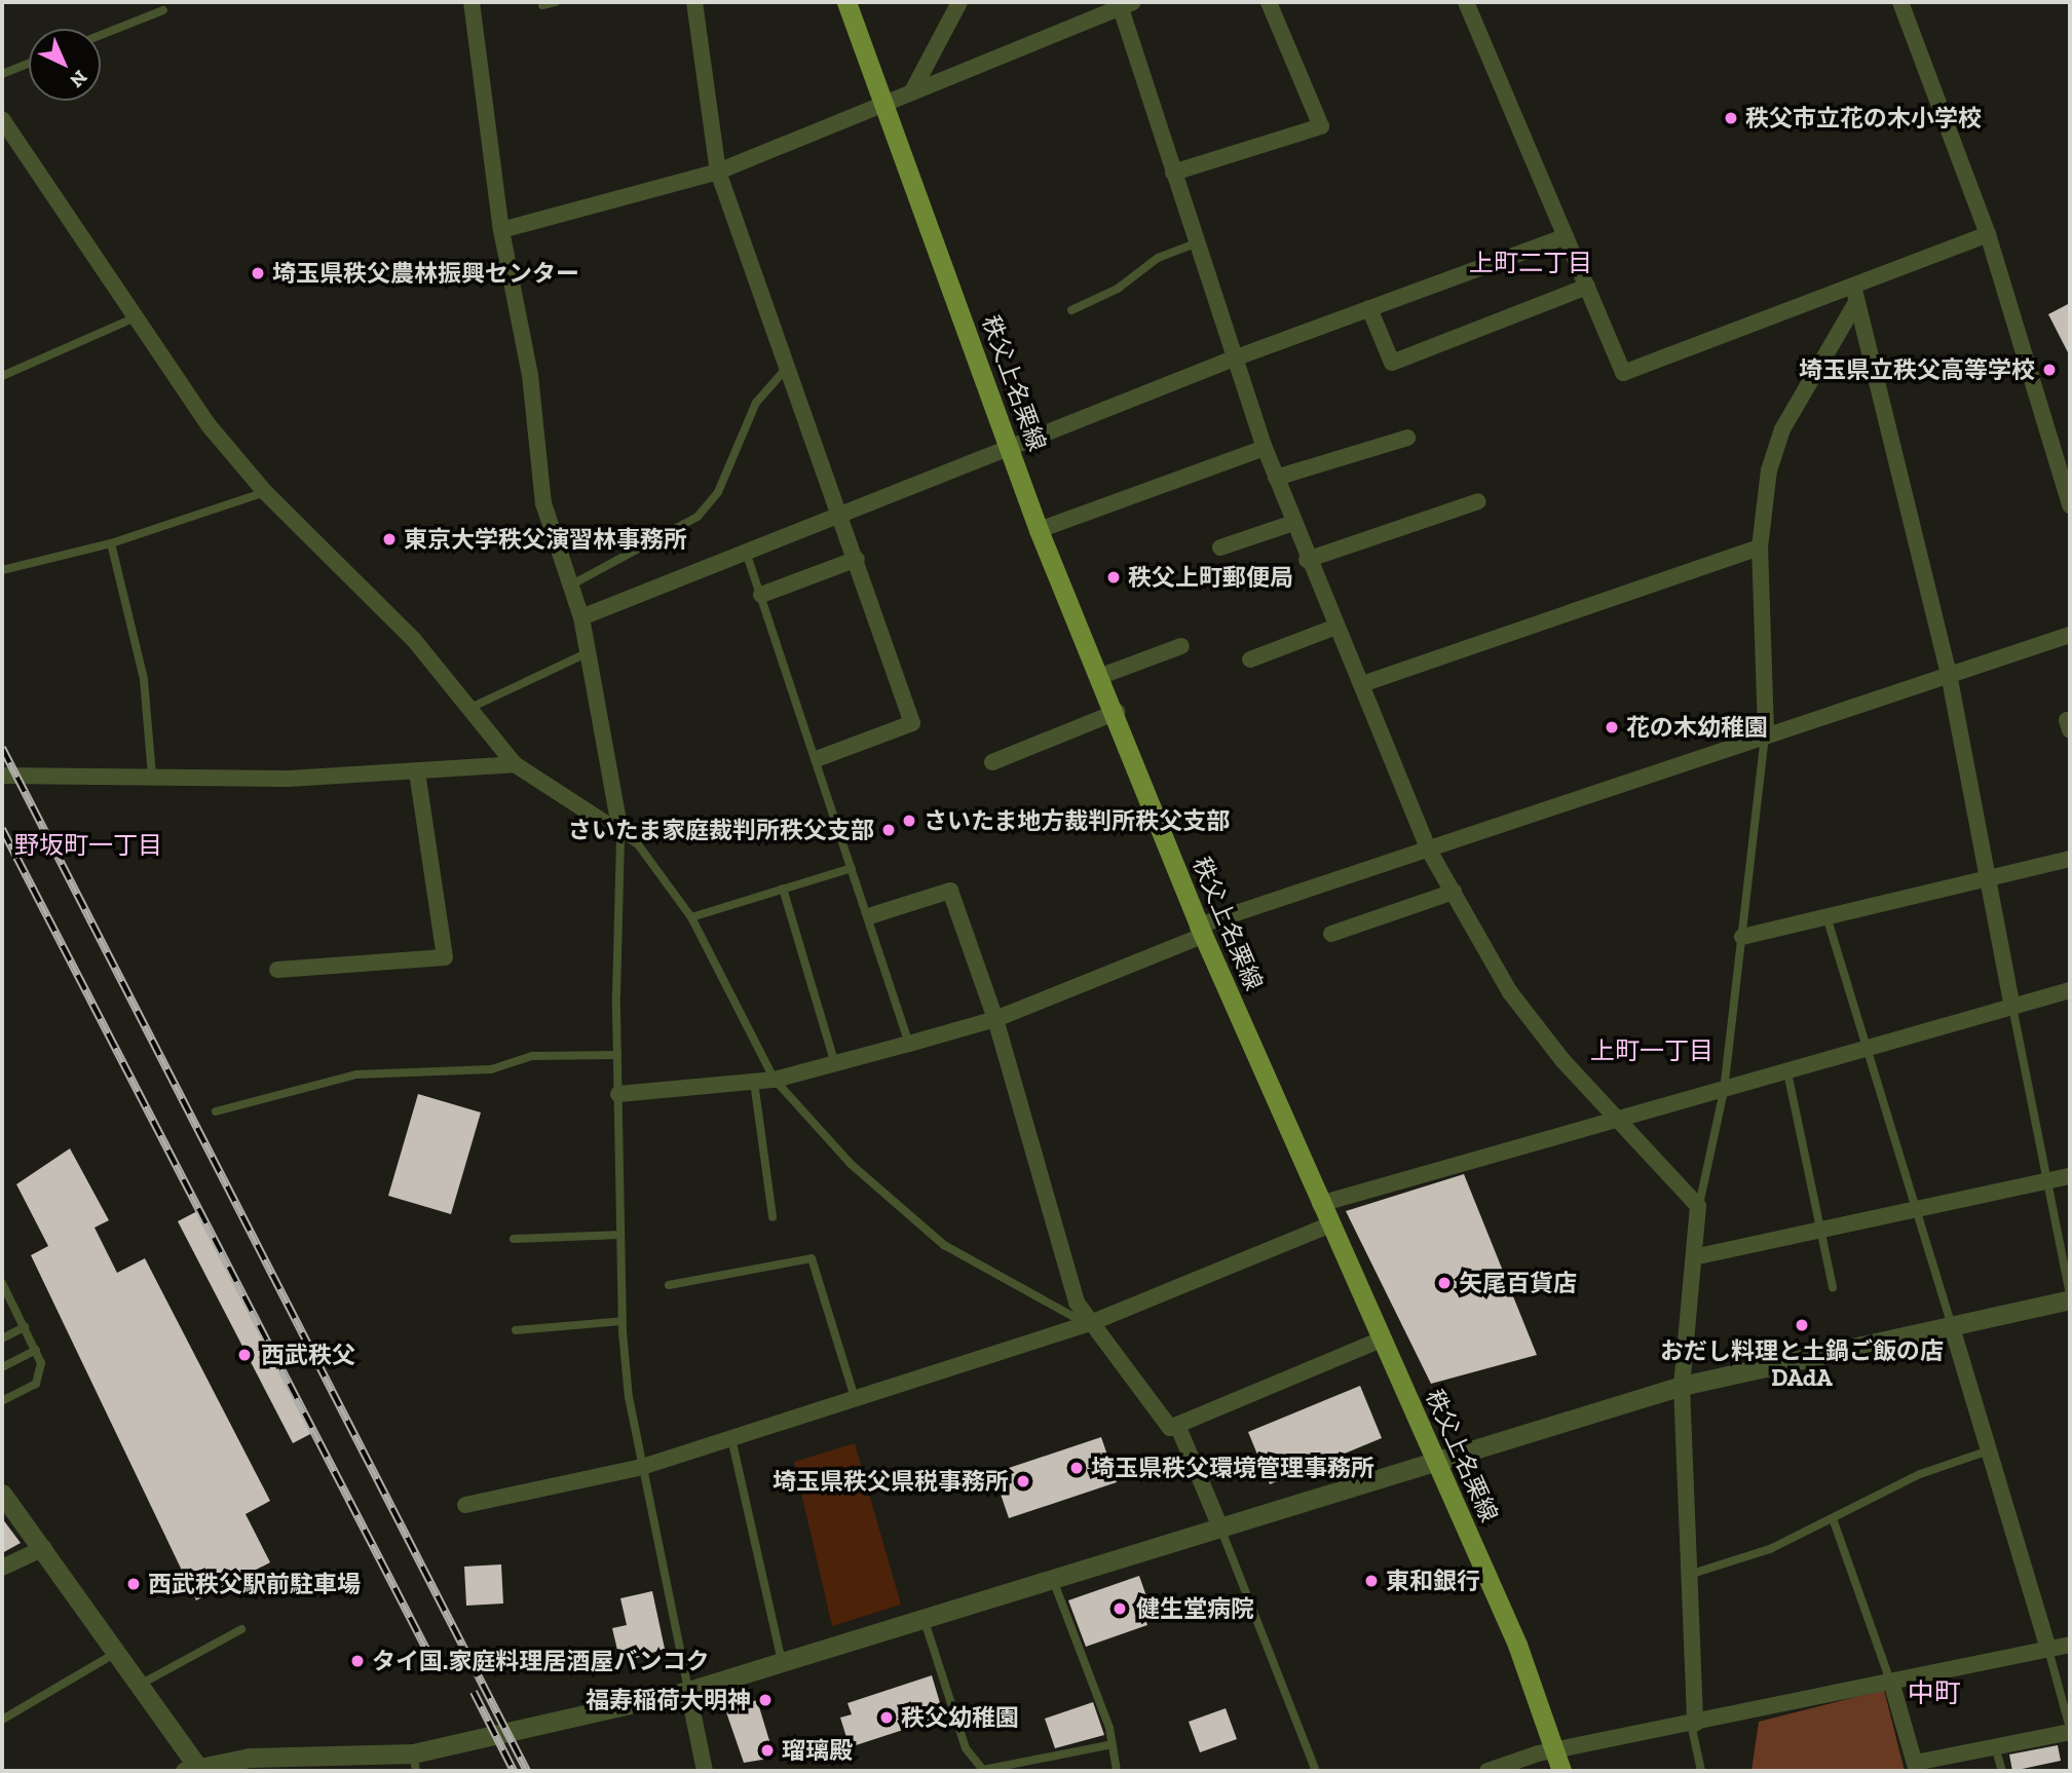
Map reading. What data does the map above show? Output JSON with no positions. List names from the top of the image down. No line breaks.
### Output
{"streets":{"main road":["秩父上名栗線"]},"districts":["上町二丁目","野坂町一丁目","上町一丁目","中町"],"places":["秩父市立花の木小学校","埼玉県秩父農林振興センター","埼玉県立秩父高等学校","東京大学秩父演習林事務所","秩父上町郵便局","花の木幼稚園","さいたま地方裁判所秩父支部","さいたま家庭裁判所秩父支部","矢尾百貨店","おだし料理と土鍋ご飯の店 DAdA","西武秩父","埼玉県秩父環境管理事務所","埼玉県秩父県税事務所","東和銀行","西武秩父駅前駐車場","健生堂病院","タイ国.家庭料理居酒屋バンコク","福寿稲荷大明神","秩父幼稚園","瑠璃殿"],"north":"bottom right"}
